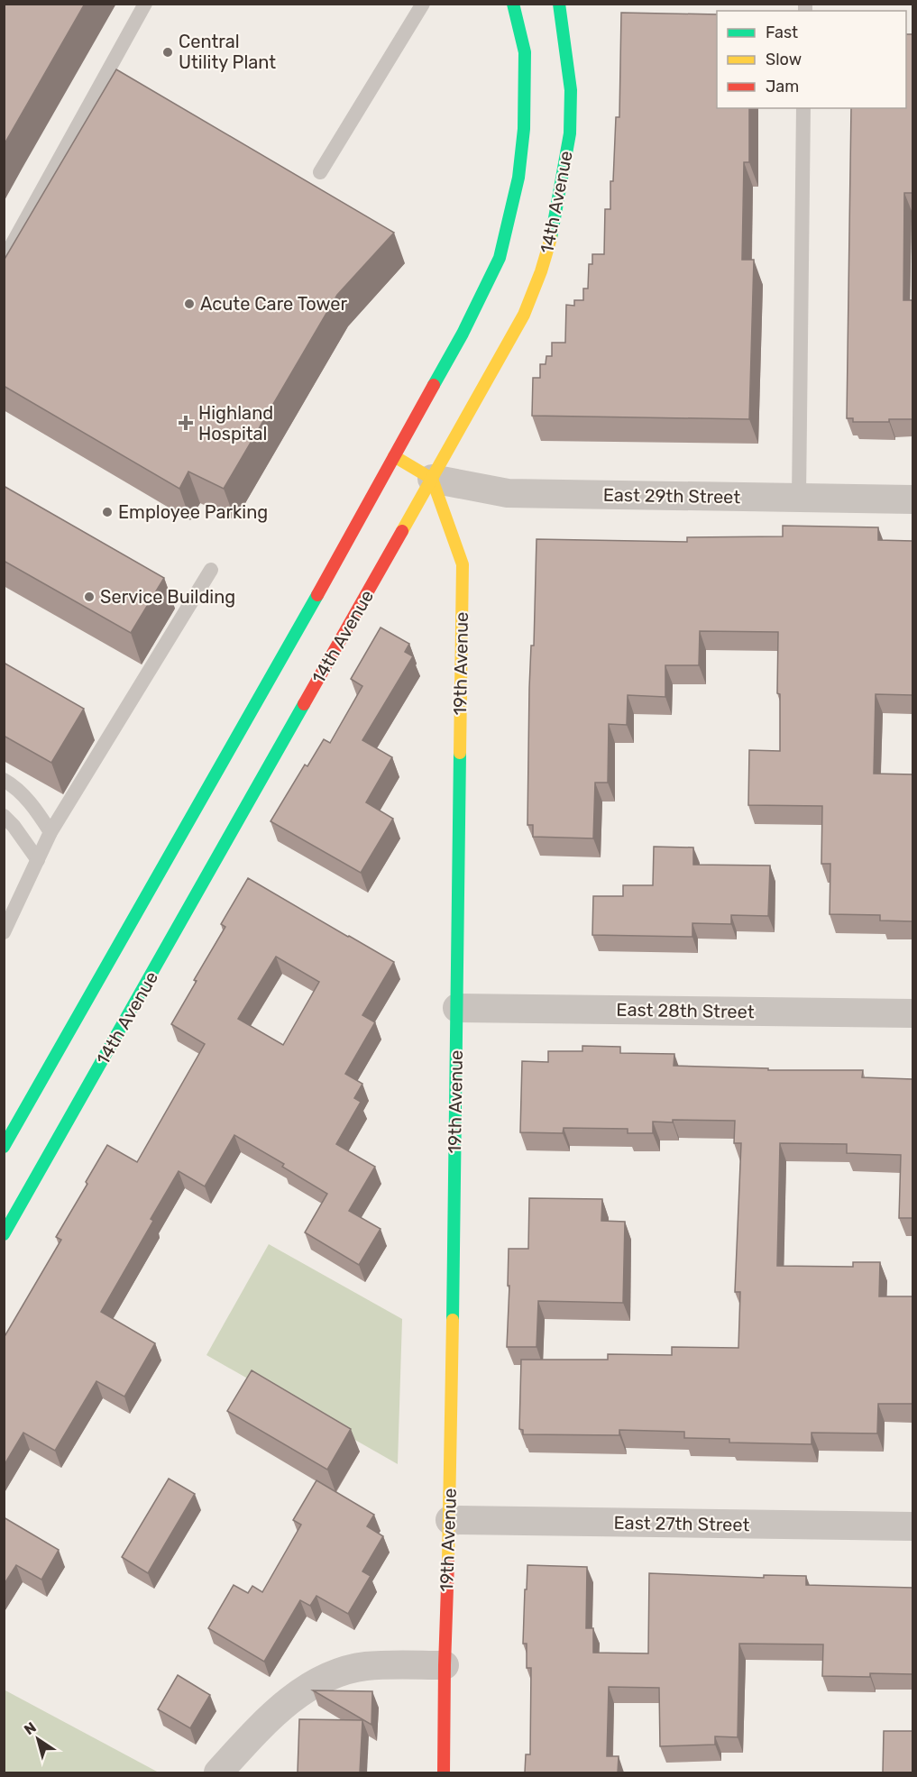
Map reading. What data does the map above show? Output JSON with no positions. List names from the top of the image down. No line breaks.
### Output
{"streets":{"main road":["14th Avenue","19th Avenue"],"street":["East 29th Street","East 28th Street","East 27th Street"]},"crossings":[["14th Avenue","East 29th Street"],["14th Avenue","19th Avenue"],["East 29th Street","19th Avenue"],["19th Avenue","East 28th Street"],["19th Avenue","East 27th Street"]],"places":{"other":["Central Utility Plant","Acute Care Tower","Employee Parking","Service Building"],"health":["Highland Hospital"]},"legend":["Fast","Slow","Jam"],"north":"top left"}
